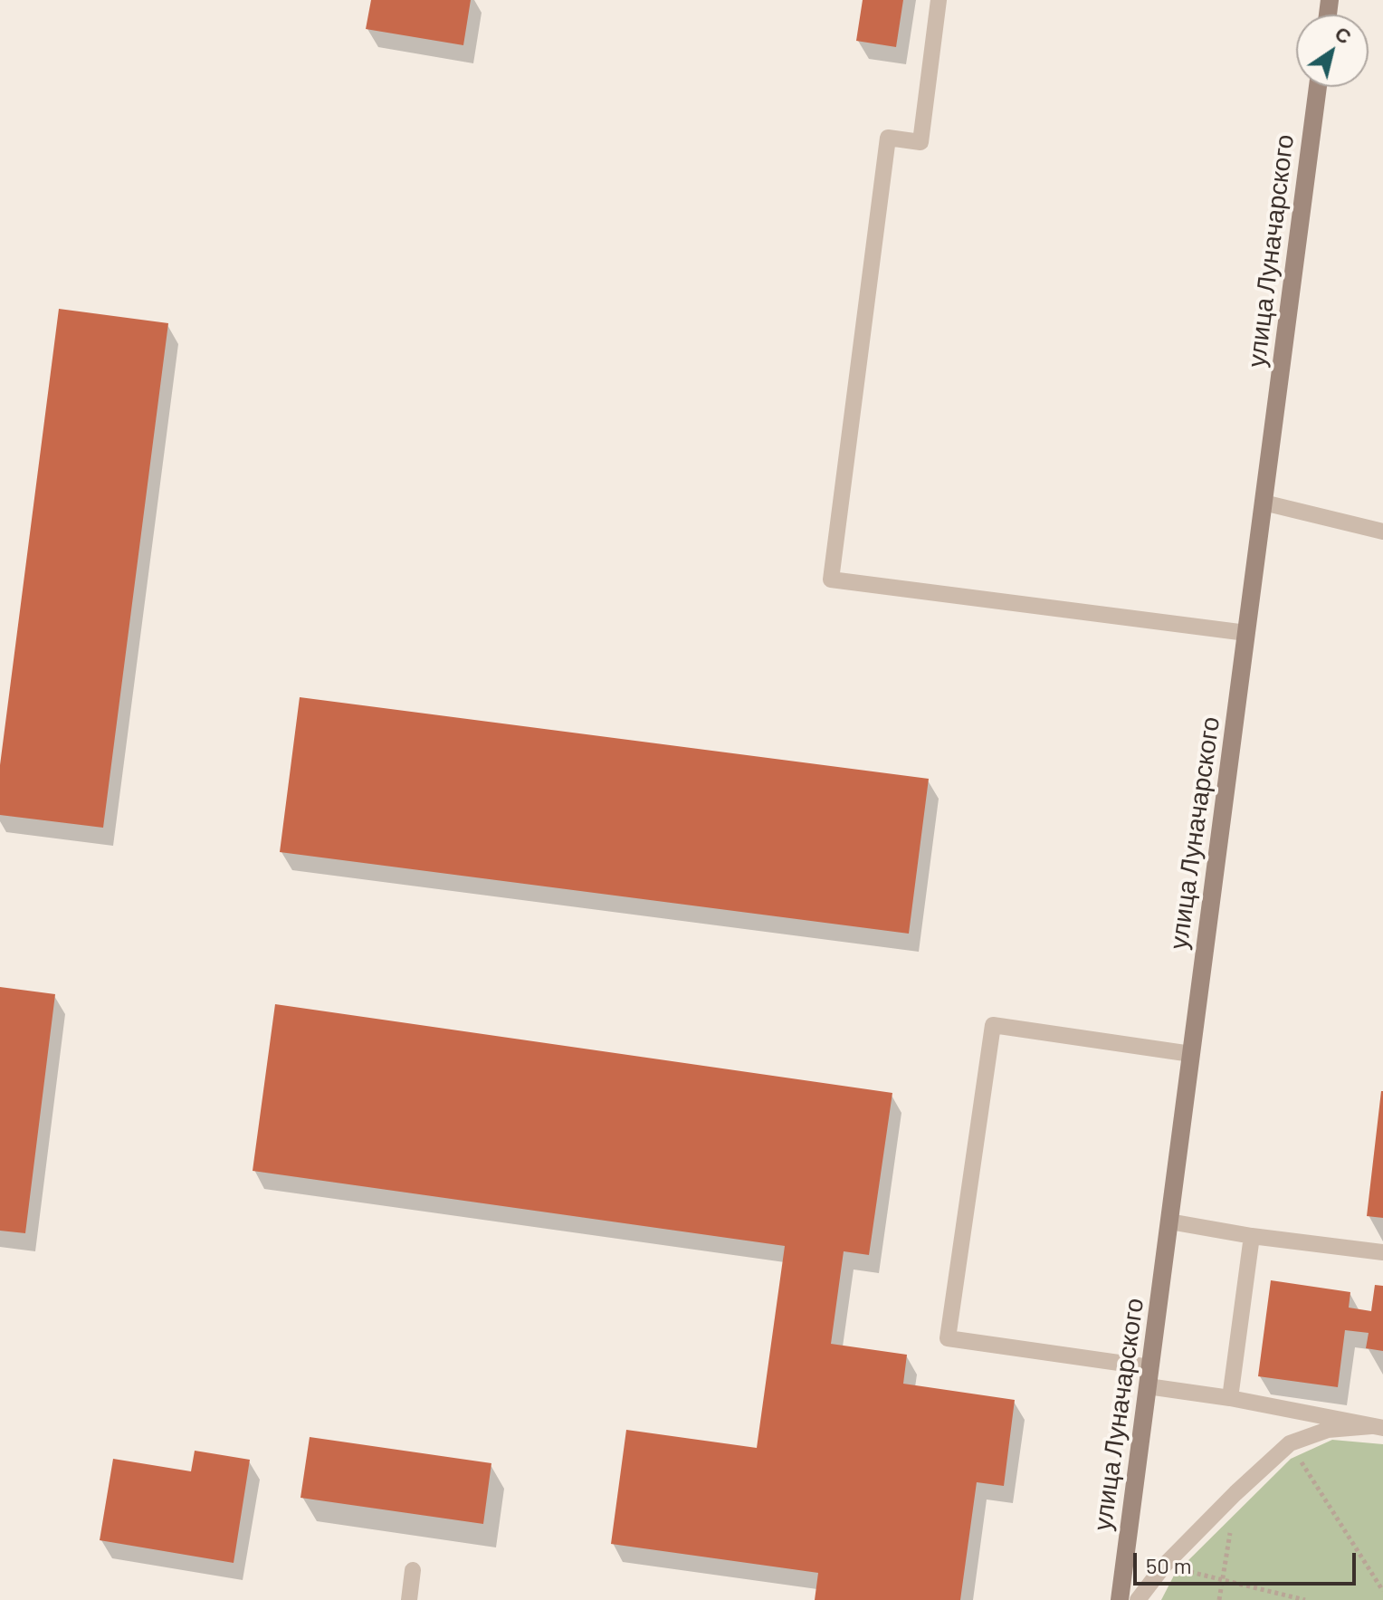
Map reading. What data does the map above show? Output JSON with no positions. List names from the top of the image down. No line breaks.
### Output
{"streets":{"street":["улица Луначарского"]},"scale_bar":"50 m","north":"top right"}
